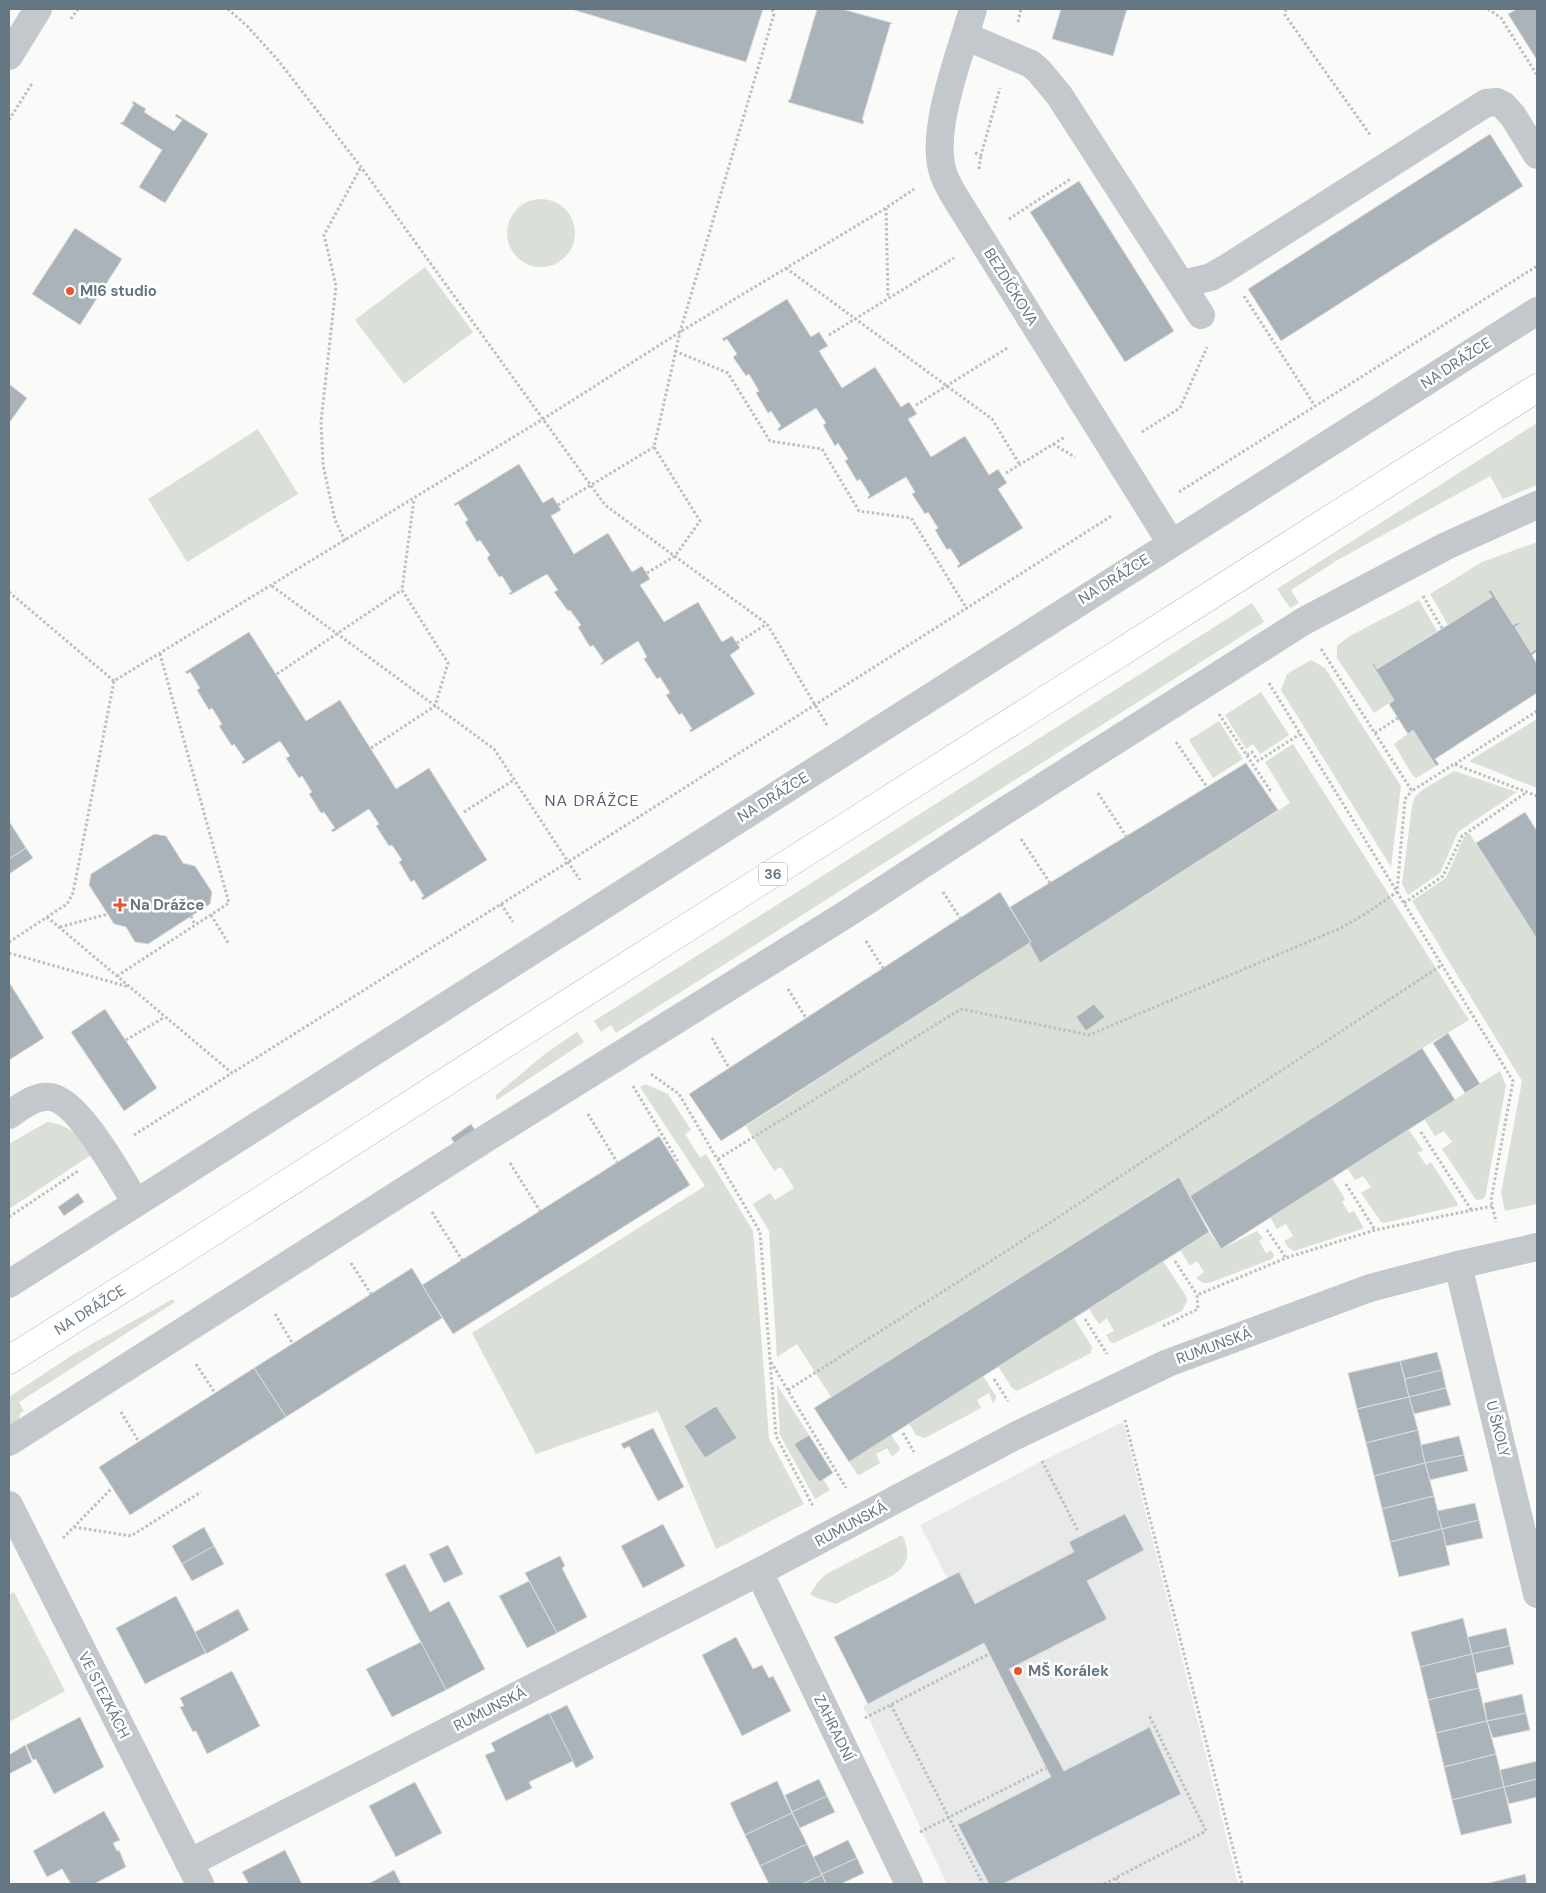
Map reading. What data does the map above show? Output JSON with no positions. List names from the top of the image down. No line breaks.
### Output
{"streets":{"main road":["NA DRÁŽCE","36"],"street":["BEZDÍČKOVA","RUMUNSKÁ","U ŠKOLY","VE STEZKÁCH","ZAHRADNÍ"]},"crossings":[["BEZDÍČKOVA","NA DRÁŽCE"],["RUMUNSKÁ","U ŠKOLY"],["RUMUNSKÁ","VE STEZKÁCH"],["RUMUNSKÁ","ZAHRADNÍ"]],"districts":["NA DRÁŽCE"],"places":{"other":["MI6 studio","MŠ Korálek"],"health":["Na Drážce"]}}
